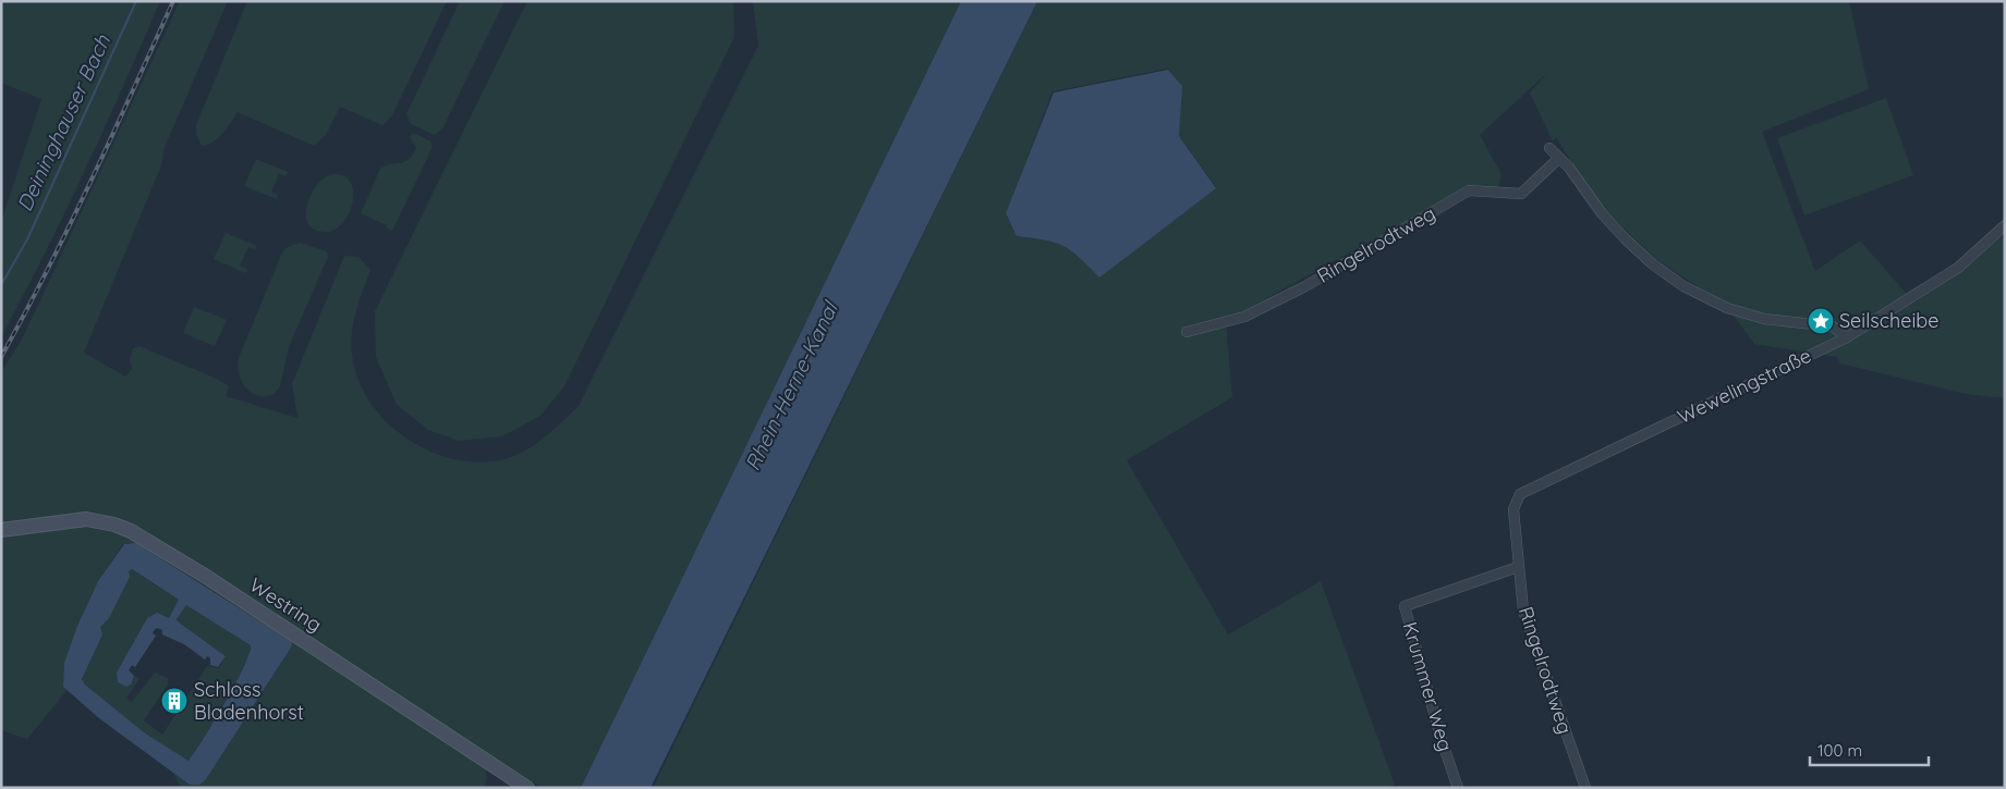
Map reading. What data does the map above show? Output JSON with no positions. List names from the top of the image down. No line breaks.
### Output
{"streets":{"main road":["Westring"],"street":["Ringelrodtweg","Wewelingstraße","Krummer Weg"]},"crossings":[["Ringelrodtweg","Wewelingstraße"],["Ringelrodtweg","Krummer Weg"]],"water":["Deininghauser Bach","Rhein-Herne-Kanal"],"places":{"place":["Seilscheibe"],"building":["Schloss Bladenhorst"]},"scale_bar":"100 m"}
